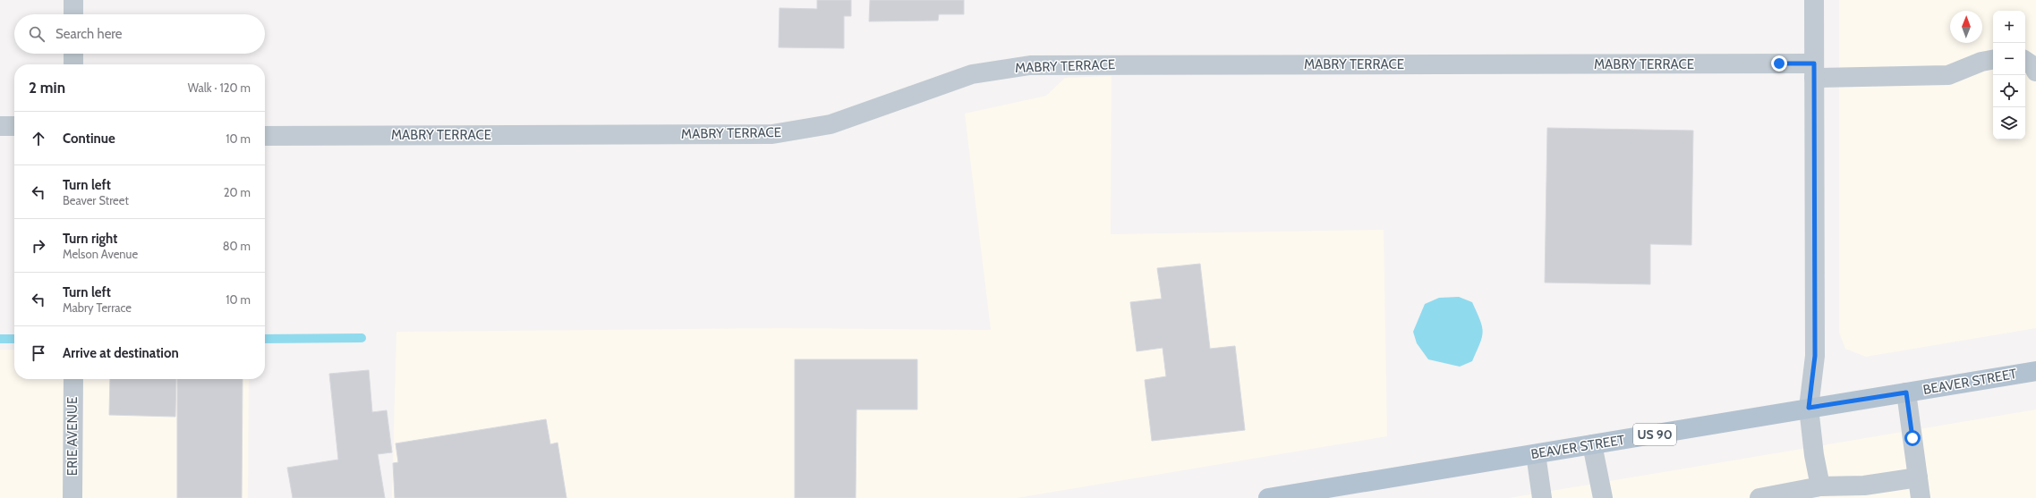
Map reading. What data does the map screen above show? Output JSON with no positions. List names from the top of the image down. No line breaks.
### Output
{"streets":{"main road":["BEAVER STREET","US 90"],"street":["MABRY TERRACE","ERIE AVENUE"]},"north":"top","page":{"map_buttons":["+","−"],"search":"Search here","heading":["2 min","Walk · 120 m"],"list":[["Continue","10 m"],["Turn left","Beaver Street","20 m"],["Turn right","Melson Avenue","80 m"],["Turn left","Mabry Terrace","10 m"],"Arrive at destination"]}}
